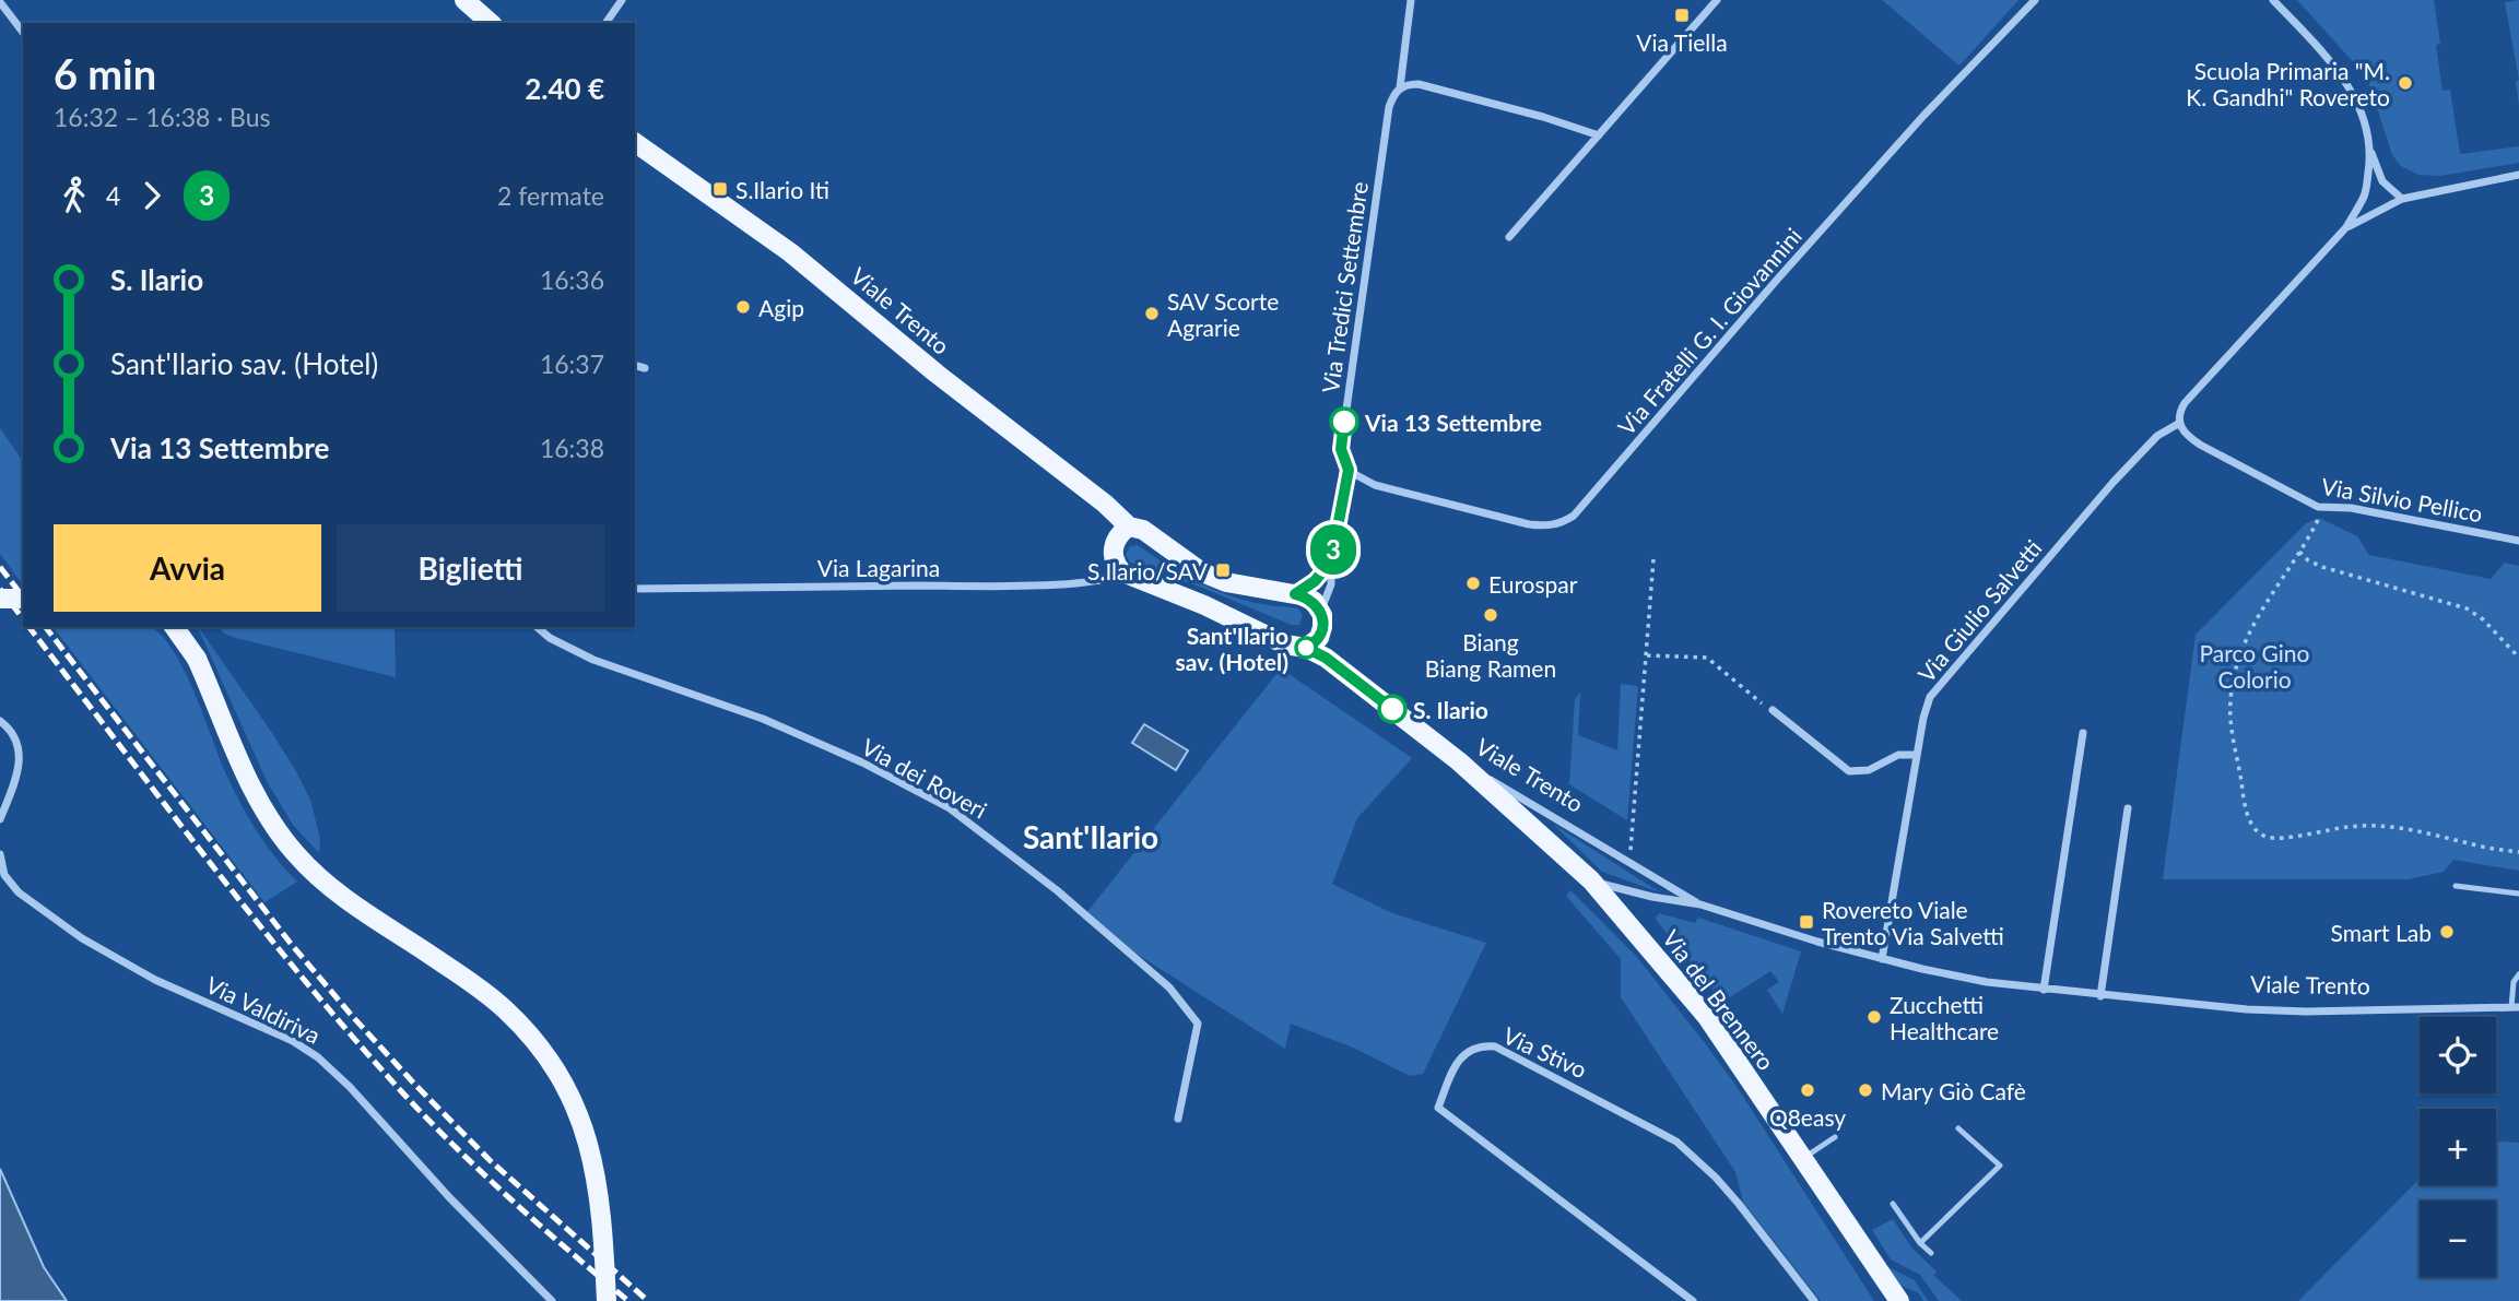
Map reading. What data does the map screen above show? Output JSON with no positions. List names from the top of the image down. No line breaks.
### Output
{"streets":{"main road":["Viale Trento","Via del Brennero"],"street":["Via Tredici Settembre","Via Fratelli G. I. Giovannini","Via Silvio Pellico","Via Lagarina","Via Giulio Salvetti","Via dei Roveri","Via Valdiriva","Via Stivo"]},"crossings":[["Via Tredici Settembre","Viale Trento"],["Via Tredici Settembre","Via Fratelli G. I. Giovannini"],["Viale Trento","Via Lagarina"],["Viale Trento","Via Giulio Salvetti"],["Viale Trento","Via del Brennero"],["Via Silvio Pellico","Via Giulio Salvetti"]],"districts":["Sant'Ilario"],"parks":["Parco Gino Colorio"],"places":{"transit":["Via Tiella","S.Ilario Iti","S.Ilario/SAV","Rovereto Viale Trento Via Salvetti"],"other":["Scuola Primaria \"M. K. Gandhi\" Rovereto","Agip","SAV Scorte Agrarie","Via 13 Settembre","Eurospar","Biang Biang Ramen","Sant'Ilario sav. (Hotel)","S. Ilario","Smart Lab","Zucchetti Healthcare","Q8easy","Mary Giò Cafè"]},"lines":["bus line 3"],"page":{"on_map":"3","heading":["6 min","16:32 – 16:38 · Bus","2.40 €"],"legs":["4","3","2 fermate"],"list":[{"name":"S. Ilario","value":"16:36"},{"name":"Sant'Ilario sav. (Hotel)","value":"16:37"},{"name":"Via 13 Settembre","value":"16:38"}],"buttons":["Avvia","Biglietti"],"map_buttons":["+","−"]}}
